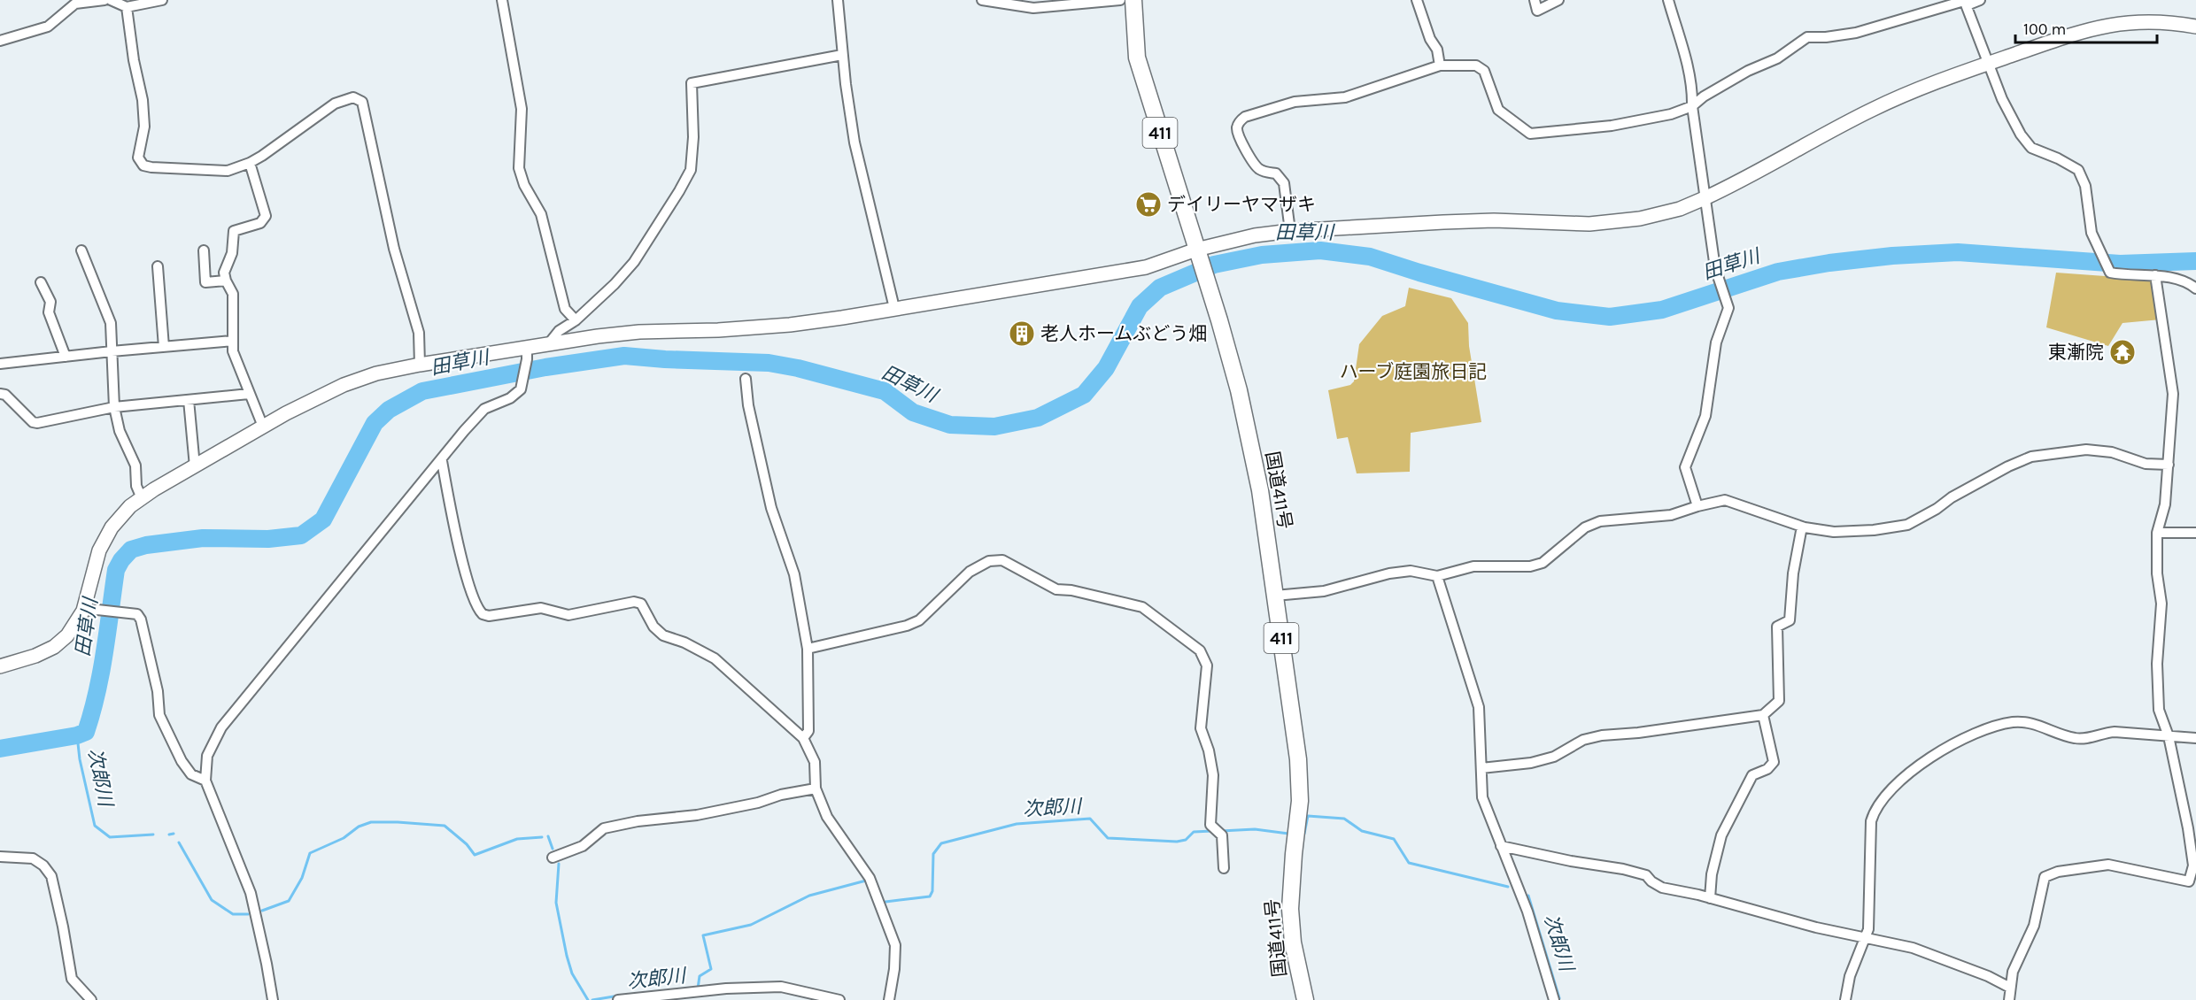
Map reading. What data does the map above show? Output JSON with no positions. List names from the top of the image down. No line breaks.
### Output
{"streets":{"highway":["411","国道411号"]},"water":["田草川","次郎川"],"parks":["ハーブ庭園旅日記"],"places":{"supermarket":["デイリーヤマザキ"],"building":["老人ホームぶどう畑"],"temple":["東漸院"]},"scale_bar":"100 m"}
